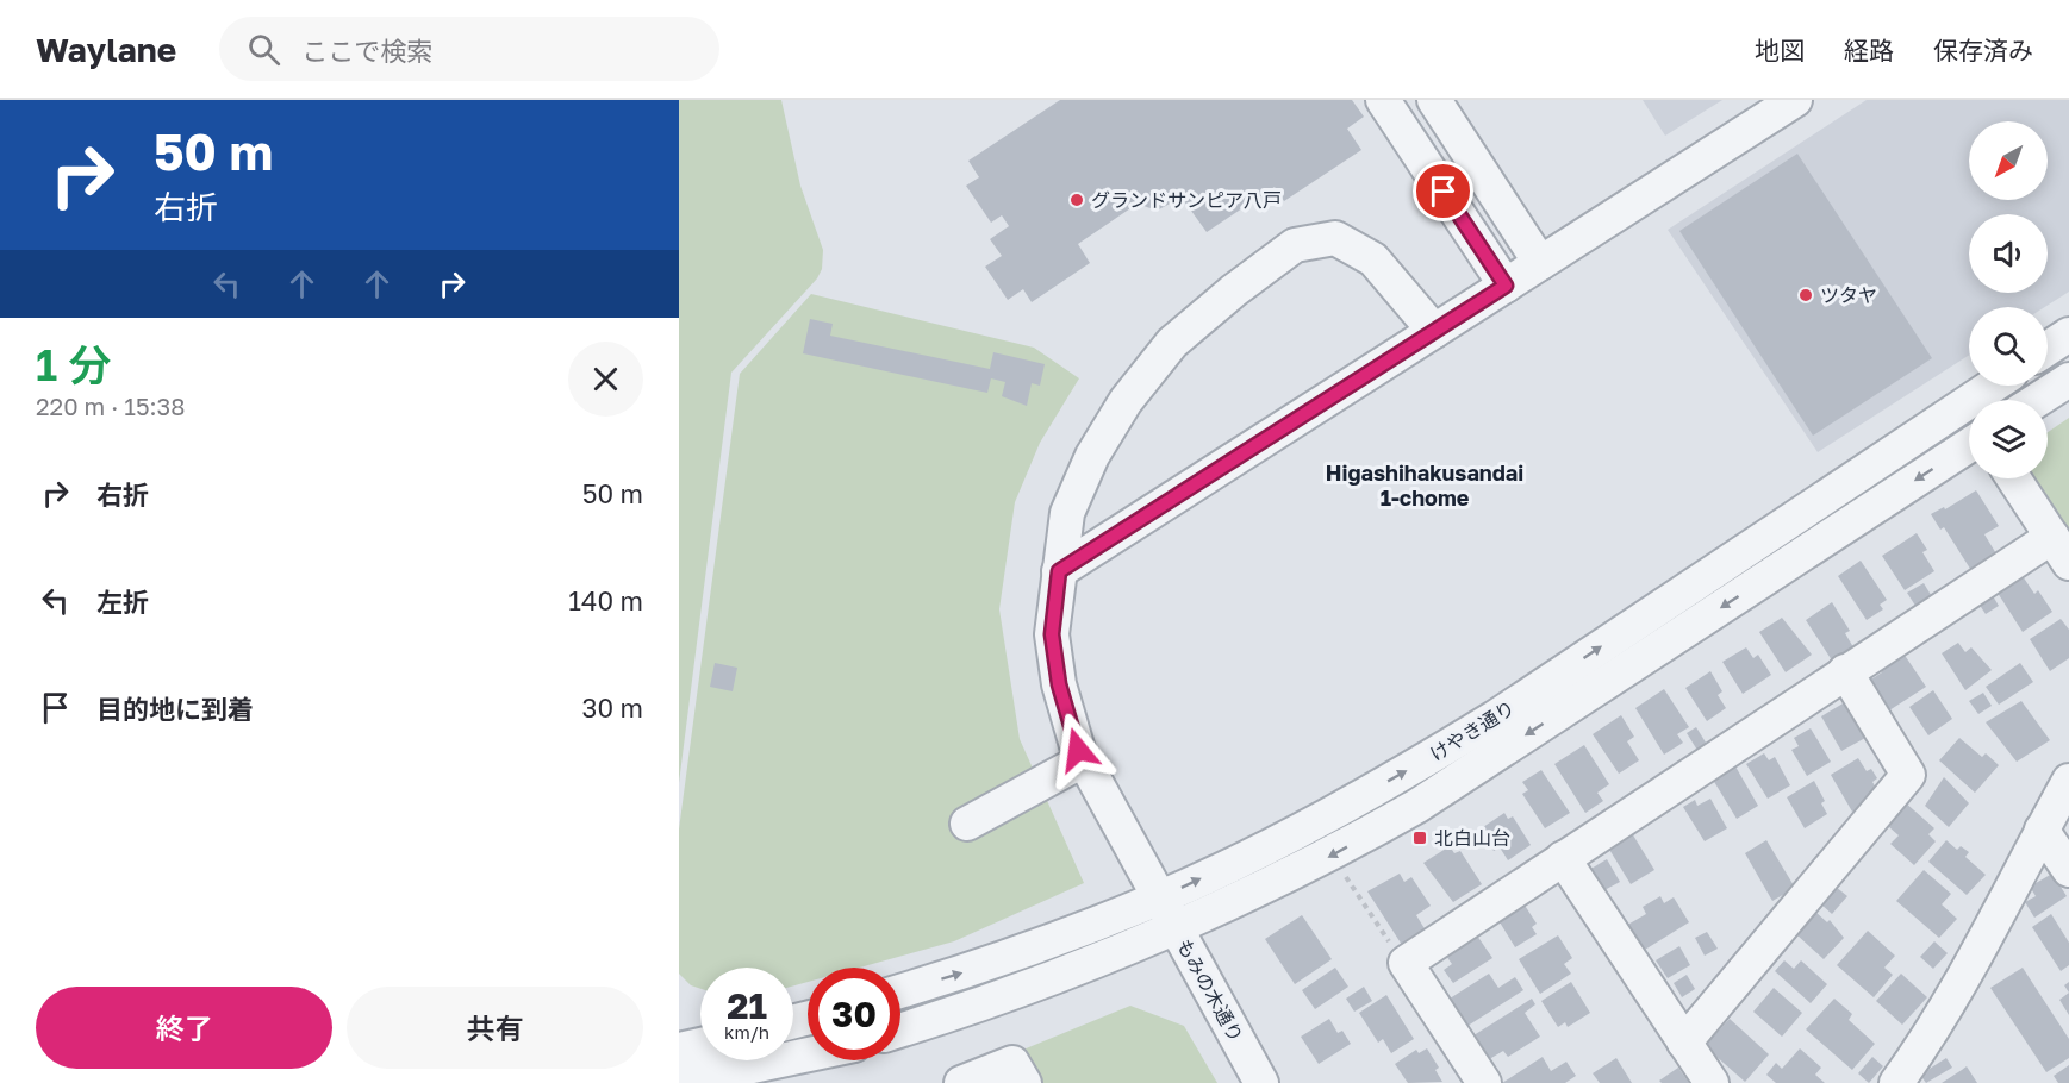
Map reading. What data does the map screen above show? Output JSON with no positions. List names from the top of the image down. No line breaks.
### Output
{"streets":{"street":["けやき通り","もみの木通り"]},"crossings":[["けやき通り","もみの木通り"]],"districts":["Higashihakusandai 1-chome"],"places":{"other":["グランドサンピア八戸","ツタヤ"],"transit":["北白山台"]},"north":"bottom left","page":{"header":"Waylane","search":"ここで検索","nav":["地図","経路","保存済み"],"turn":["50 m","右折"],"heading":["1 分","220 m · 15:38"],"list":[{"name":"右折","value":"50 m"},{"name":"左折","value":"140 m"},{"name":"目的地に到着","value":"30 m"}],"speed":"21 km/h","limit":"30","buttons":["終了","共有"]}}
